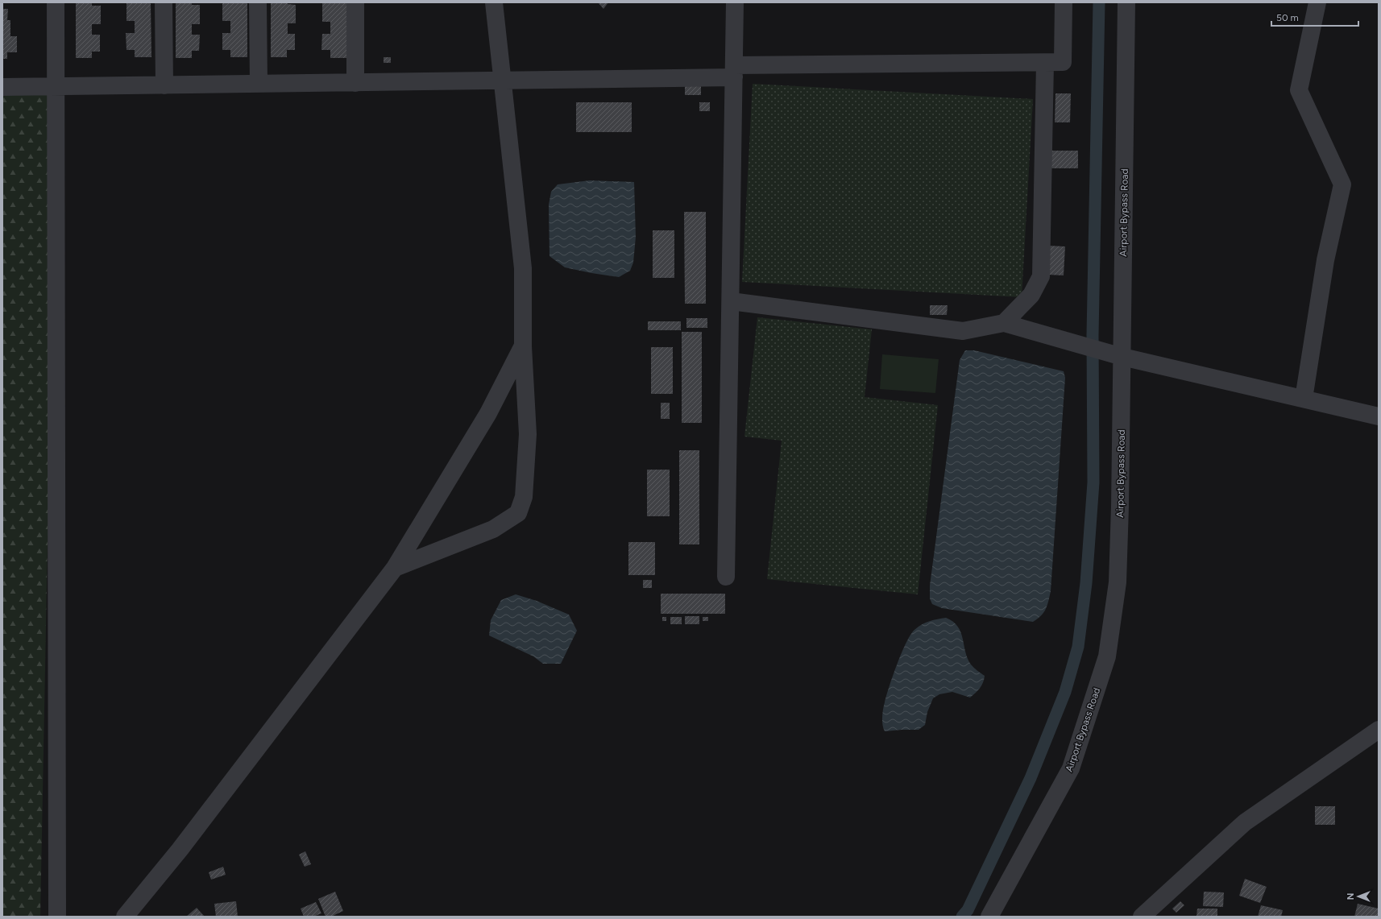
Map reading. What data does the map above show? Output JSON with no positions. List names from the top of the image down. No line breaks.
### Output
{"streets":{"street":["Airport Bypass Road"]},"scale_bar":"50 m","north":"left"}
